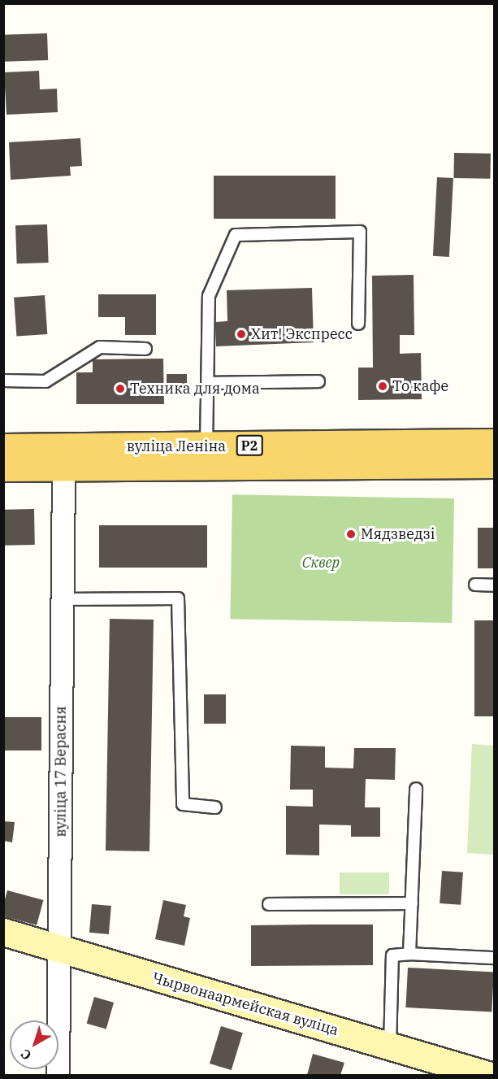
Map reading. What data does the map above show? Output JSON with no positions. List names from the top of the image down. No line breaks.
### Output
{"streets":{"main road":["Р2","вуліца Леніна","Чырвонаармейская вуліца"],"street":["вуліца 17 Верасня"]},"crossings":[["вуліца Леніна","вуліца 17 Верасня"],["вуліца 17 Верасня","Чырвонаармейская вуліца"]],"parks":["Сквер"],"places":["Хит! Экспресс","То кафе","Техника для дома","Мядзведзі"],"north":"bottom left"}
